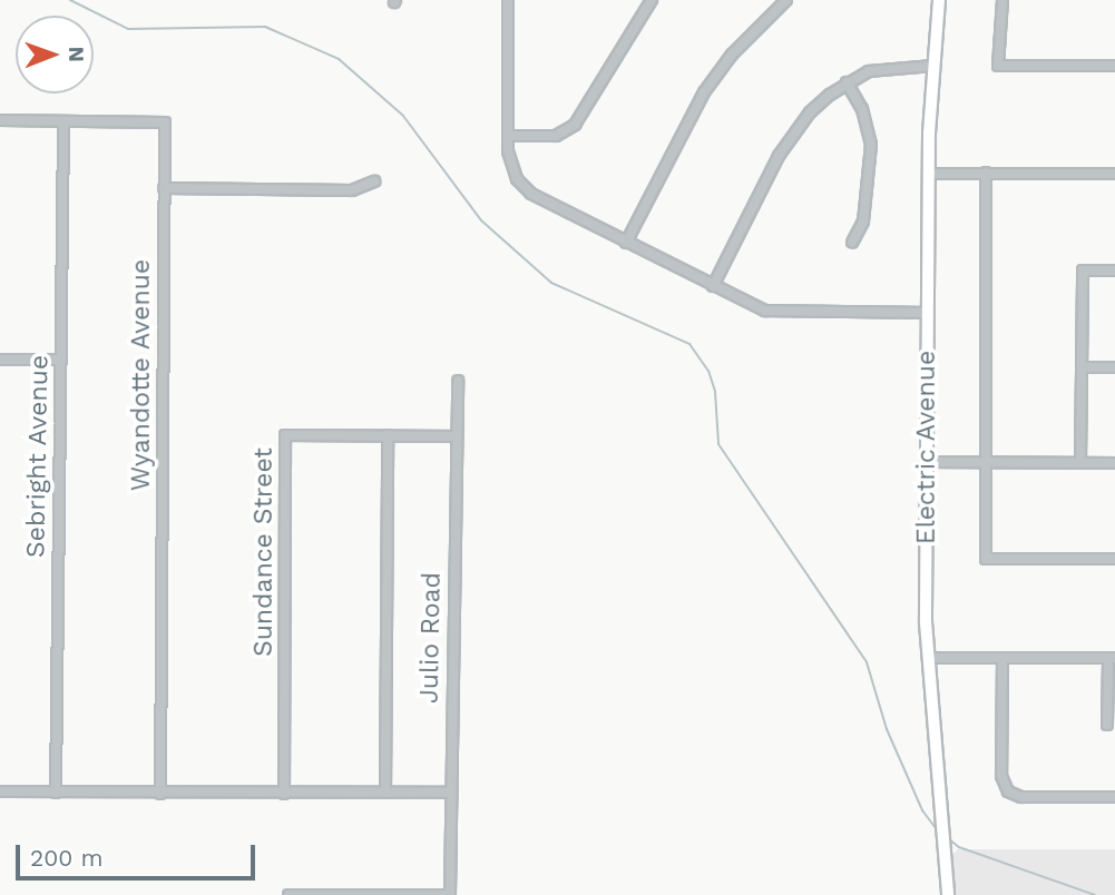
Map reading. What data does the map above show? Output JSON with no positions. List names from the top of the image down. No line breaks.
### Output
{"streets":{"street":["Wyandotte Avenue","Electric Avenue","Sebright Avenue","Sundance Street","Julio Road"]},"crossings":[["Wyandotte Avenue","Sebright Avenue"],["Sundance Street","Julio Road"]],"scale_bar":"200 m","north":"right"}
